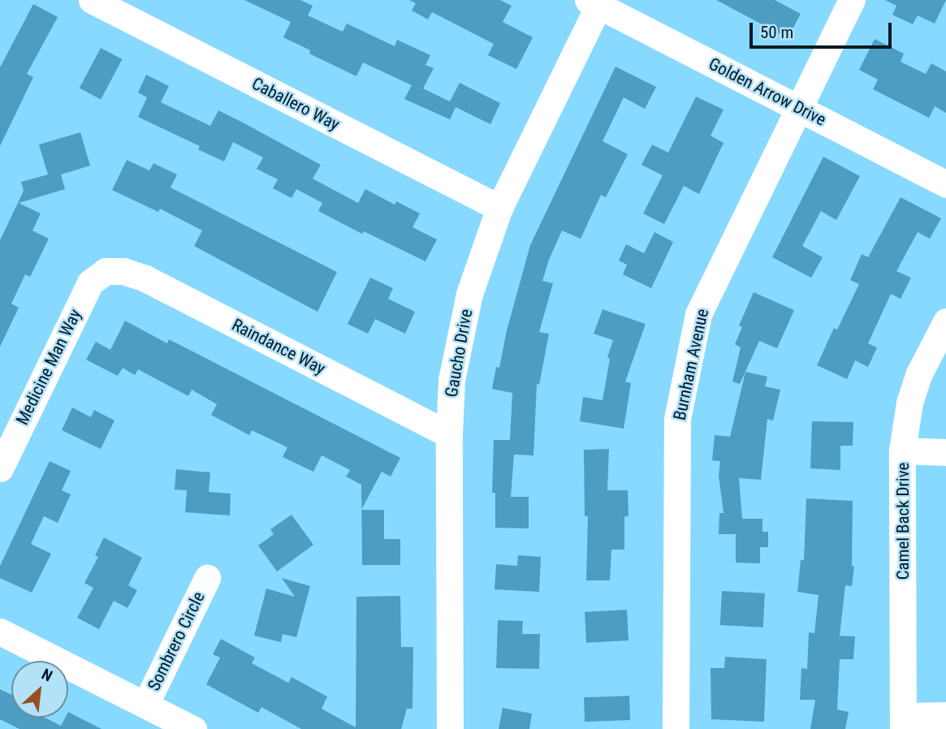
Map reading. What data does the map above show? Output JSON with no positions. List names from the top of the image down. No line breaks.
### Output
{"streets":{"street":["Golden Arrow Drive","Caballero Way","Raindance Way","Gaucho Drive","Burnham Avenue","Medicine Man Way","Camel Back Drive","Sombrero Circle"]},"crossings":[["Golden Arrow Drive","Gaucho Drive"],["Golden Arrow Drive","Burnham Avenue"],["Caballero Way","Gaucho Drive"],["Raindance Way","Gaucho Drive"],["Raindance Way","Medicine Man Way"]],"scale_bar":"50 m","north":"top right"}
